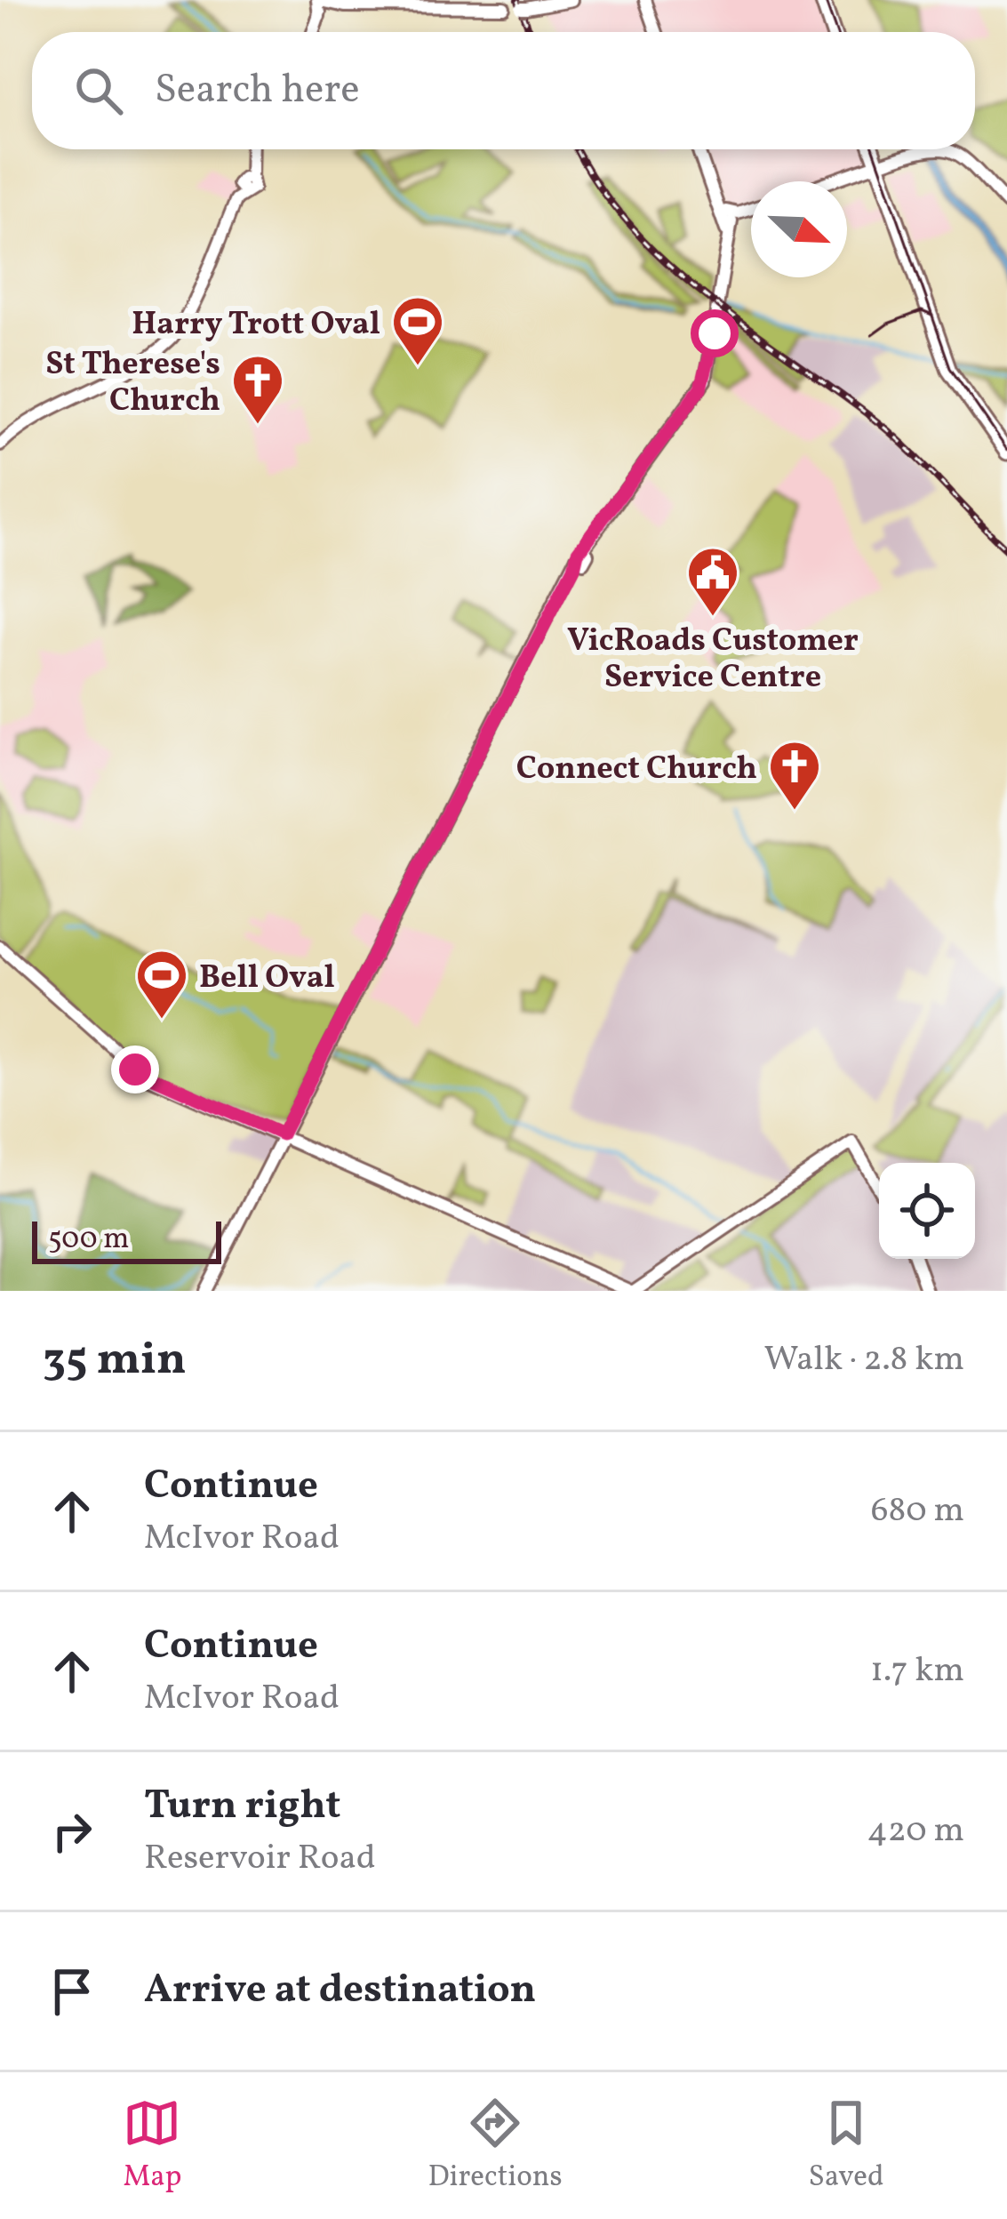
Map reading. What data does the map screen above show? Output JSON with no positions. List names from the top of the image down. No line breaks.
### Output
{"places":{"sports":["Harry Trott Oval","Bell Oval"],"church":["St Therese's Church","Connect Church"],"public building":["VicRoads Customer Service Centre"]},"scale_bar":"500 m","north":"bottom right","page":{"search":"Search here","scale":"500 m","heading":["35 min","Walk · 2.8 km"],"list":[["Continue","McIvor Road","680 m"],["Continue","McIvor Road","1.7 km"],["Turn right","Reservoir Road","420 m"],"Arrive at destination"],"nav":["Map","Directions","Saved"]}}
